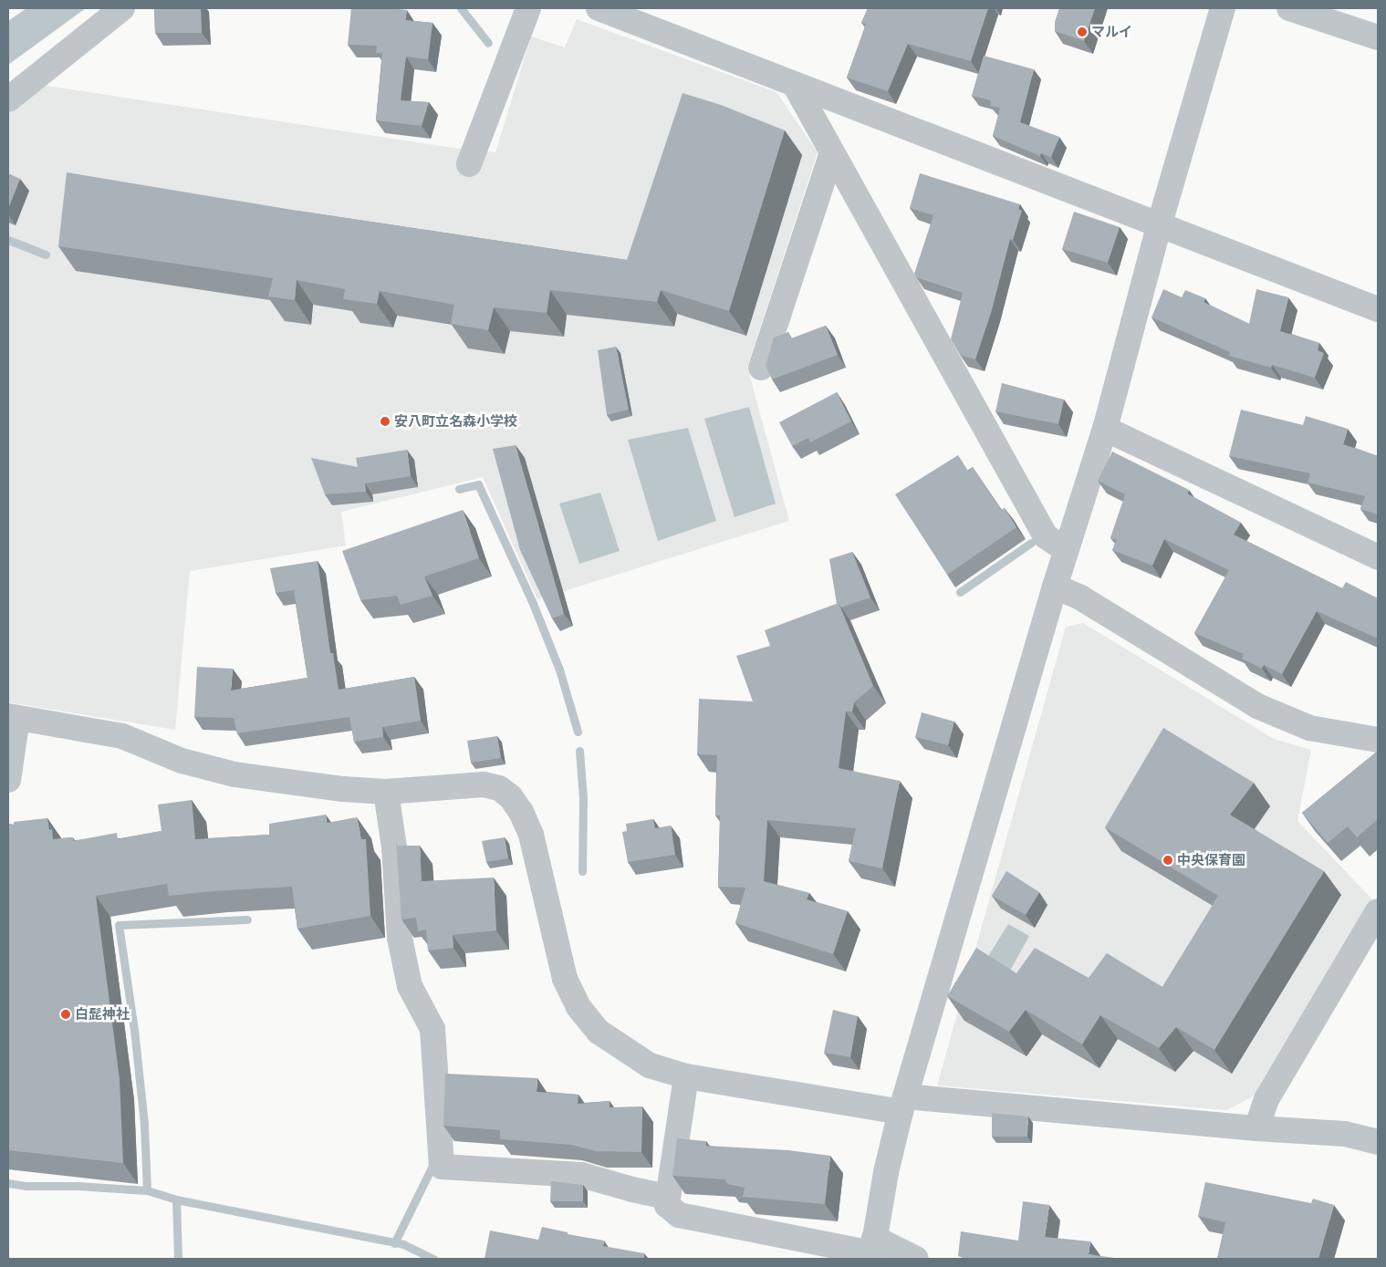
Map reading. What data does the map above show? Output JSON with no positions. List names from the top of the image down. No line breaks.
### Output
{"places":["マルイ","安八町立名森小学校","中央保育園","白髭神社"]}
